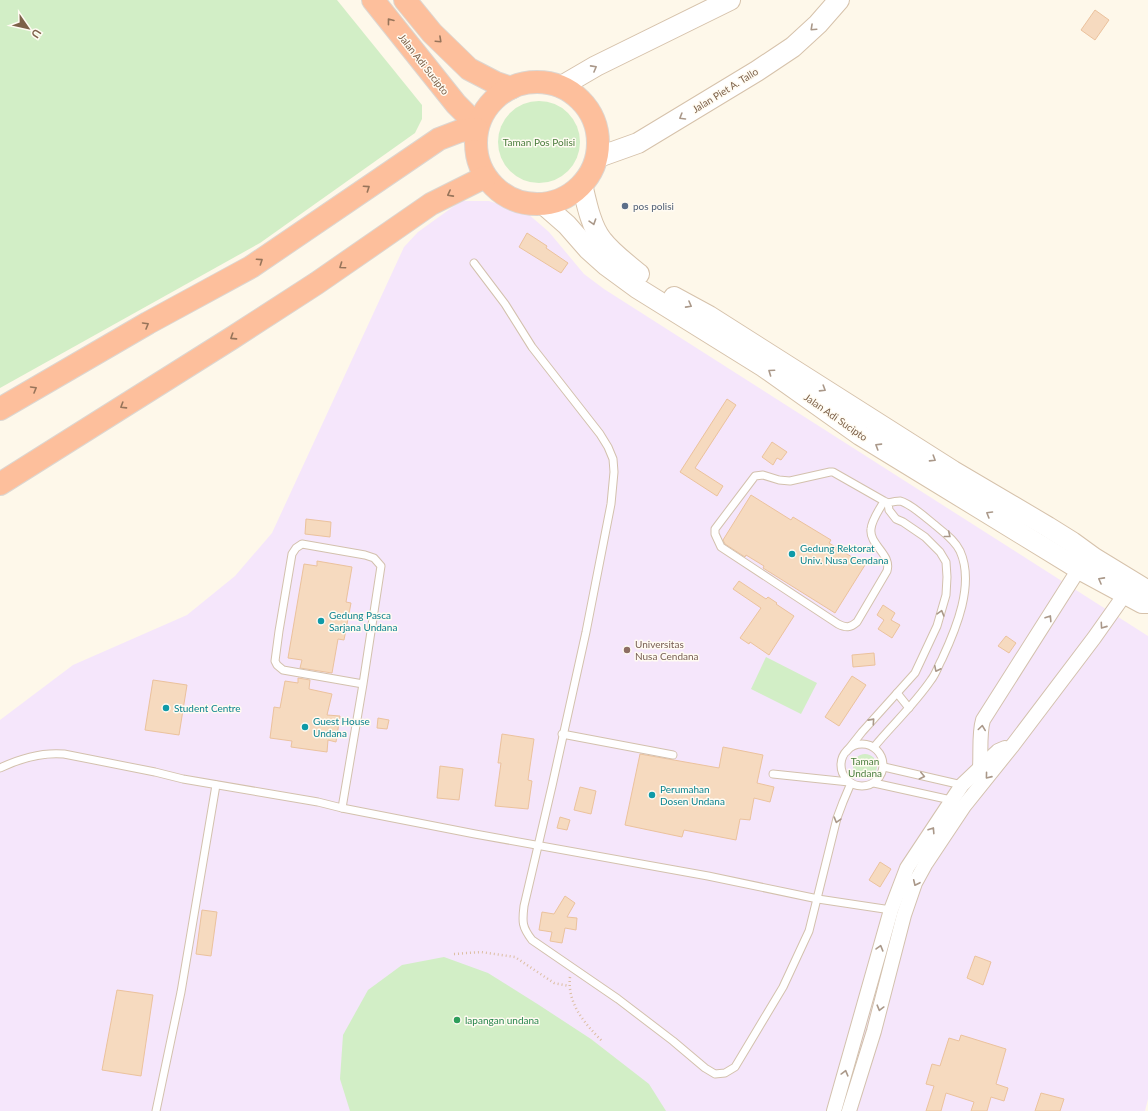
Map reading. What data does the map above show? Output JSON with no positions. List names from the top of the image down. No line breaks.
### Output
{"streets":{"highway":["Jalan Adi Sucipto"],"main road":["Jalan Piet A. Tallo"]},"crossings":[["Jalan Adi Sucipto","Jalan Piet A. Tallo"]],"parks":["Taman Pos Polisi","Taman Undana"],"places":["pos polisi","Gedung Rektorat Univ. Nusa Cendana","Gedung Pasca Sarjana Undana","Universitas Nusa Cendana","Student Centre","Guest House Undana","Perumahan Dosen Undana","lapangan undana"],"north":"bottom right"}
